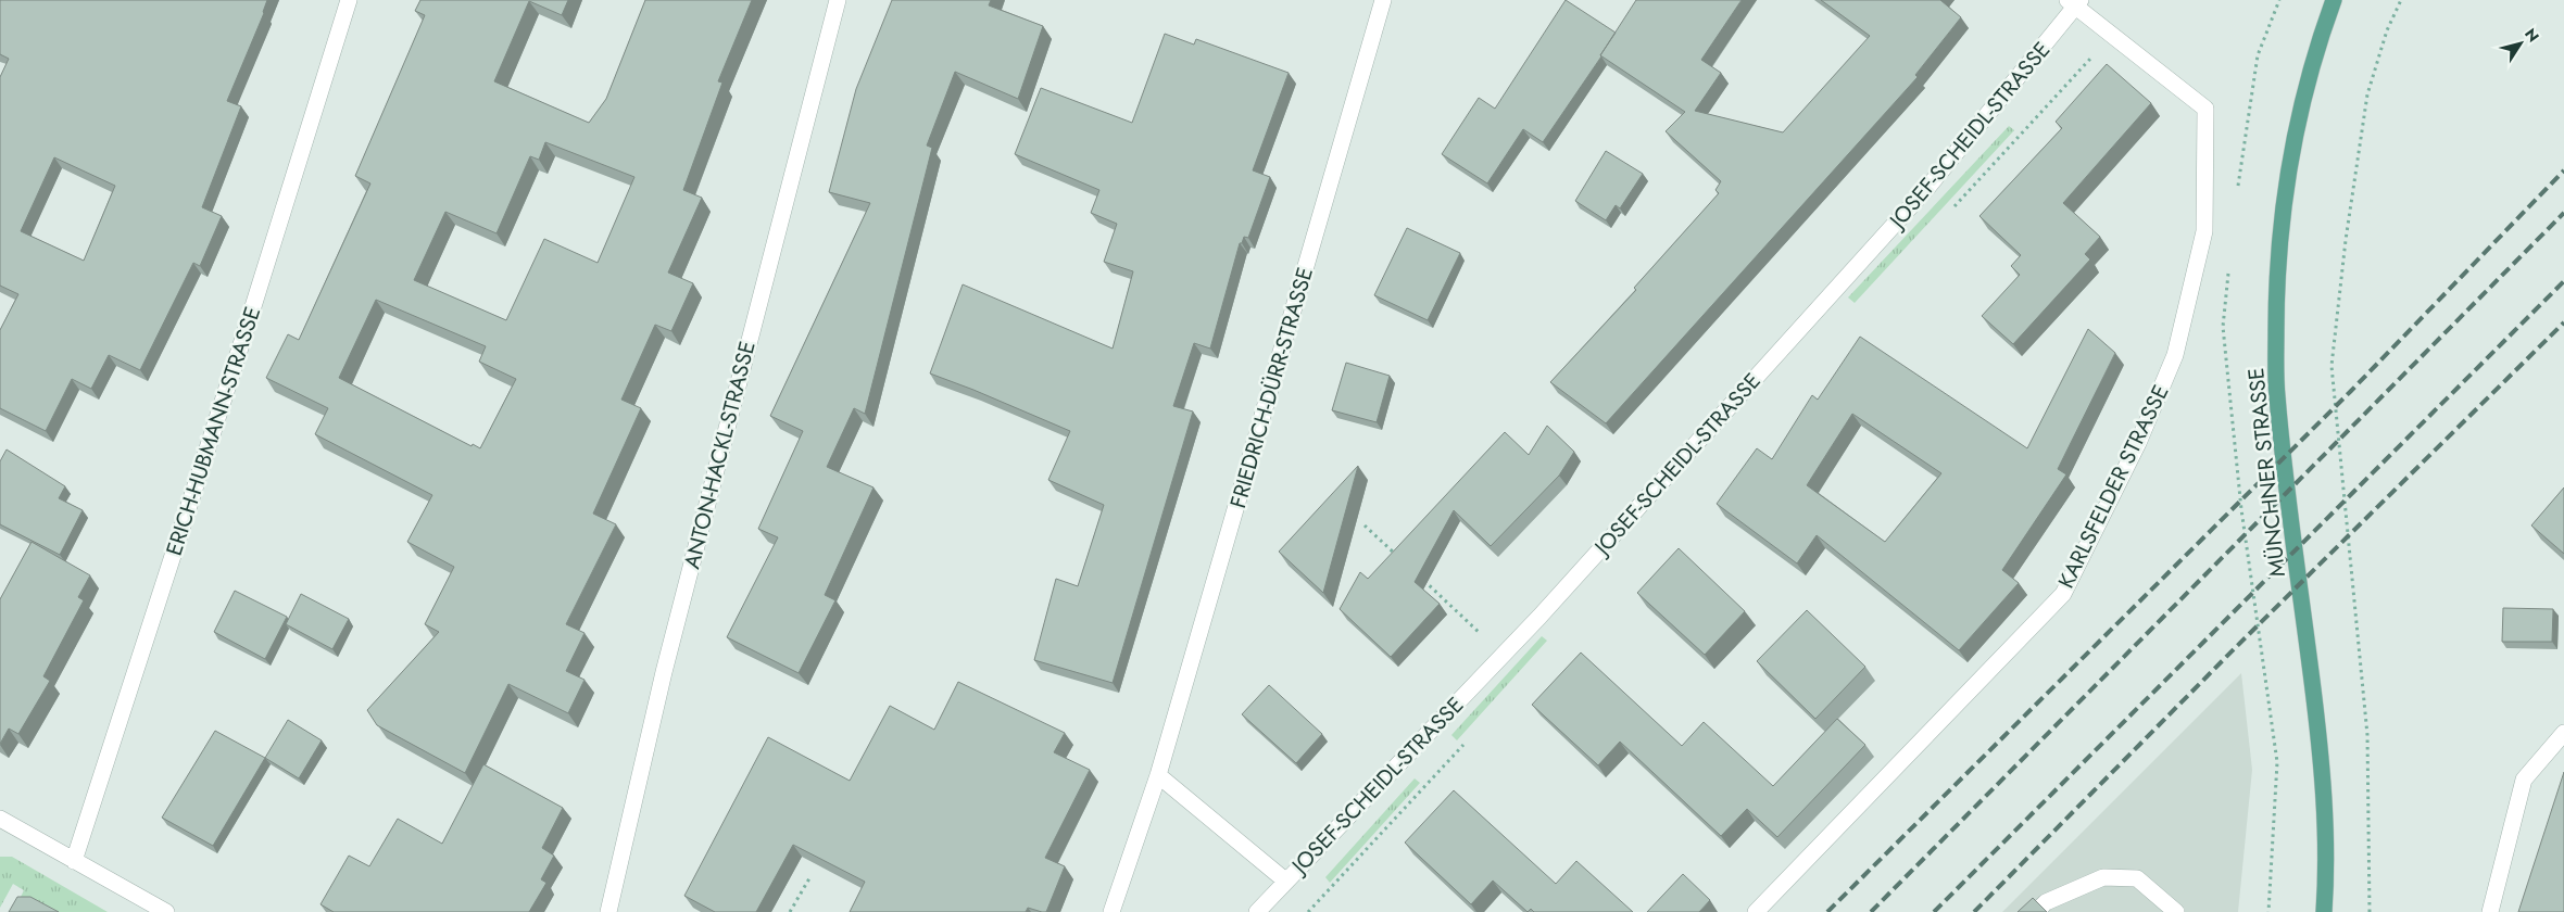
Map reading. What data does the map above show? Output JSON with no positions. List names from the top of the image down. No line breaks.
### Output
{"streets":{"main road":["MÜNCHNER STRASSE"],"street":["JOSEF-SCHEIDL-STRASSE","FRIEDRICH-DÜRR-STRASSE","ERICH-HUBMANN-STRASSE","ANTON-HACKL-STRASSE","KARLSFELDER STRASSE"]},"crossings":[["JOSEF-SCHEIDL-STRASSE","KARLSFELDER STRASSE"]],"north":"top right"}
